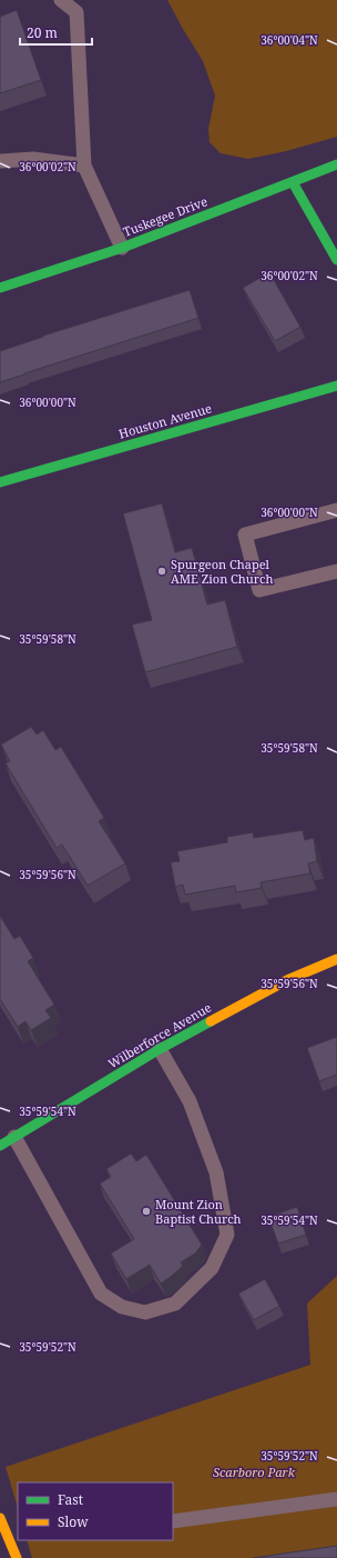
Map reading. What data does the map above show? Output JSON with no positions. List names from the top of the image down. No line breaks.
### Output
{"streets":{"street":["Tuskegee Drive","Houston Avenue","Wilberforce Avenue"]},"parks":["Scarboro Park"],"places":["Spurgeon Chapel AME Zion Church","Mount Zion Baptist Church"],"legend":["Fast","Slow"],"scale_bar":"20 m","coordinates":["36°00'04\"N","36°00'02\"N","36°00'00\"N","35°59'58\"N","35°59'56\"N","35°59'54\"N","35°59'52\"N"]}
